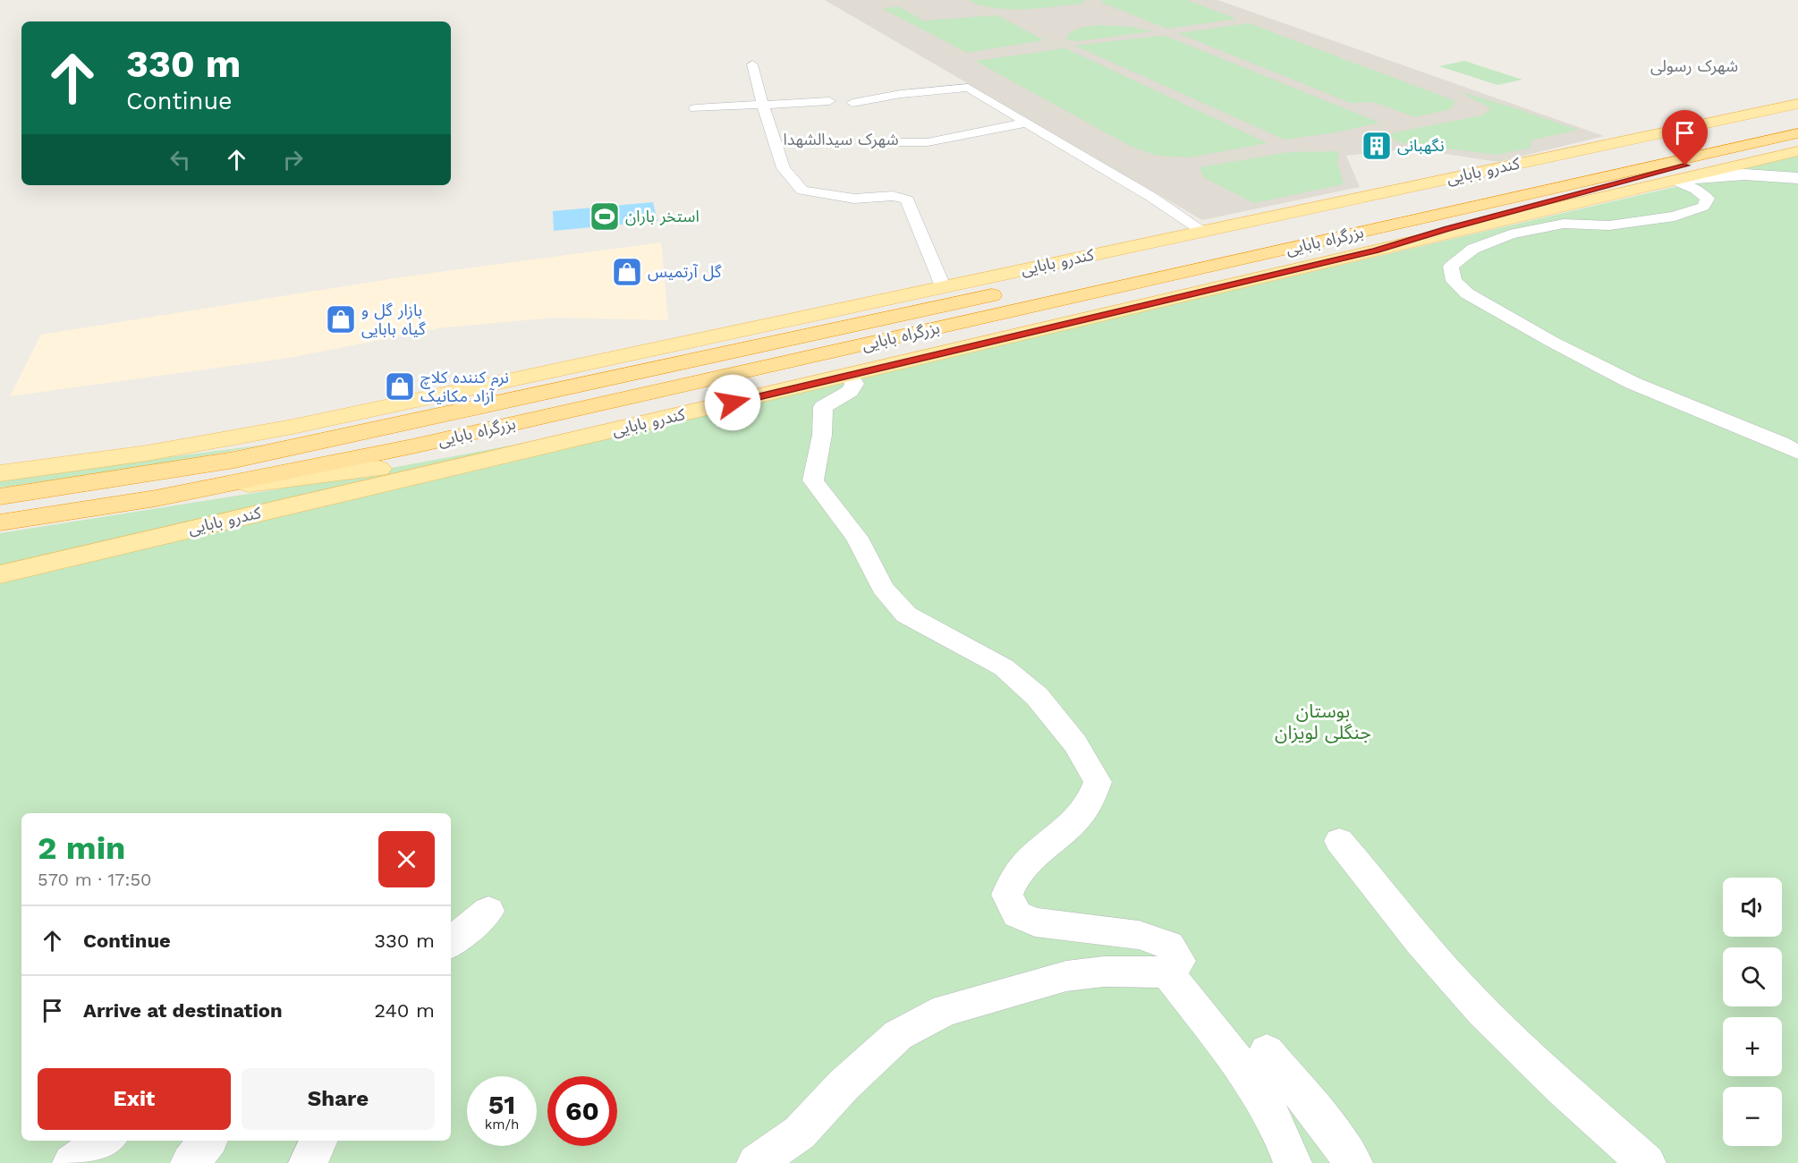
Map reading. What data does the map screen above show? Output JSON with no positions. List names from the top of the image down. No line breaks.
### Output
{"streets":{"highway":["بزرگراه بابایی"],"main road":["کندرو بابایی"]},"districts":["شهرک رسولی","شهرک سیدالشهدا"],"parks":["بوستان جنگلی لویزان"],"places":{"building":["نگهبانی"],"sports":["استخر باران"],"shop":["گل آرتمیس","بازار گل و گیاه بابایی","نرم کننده کلاچ آزاد مکانیک"]},"page":{"turn":["330 m","Continue"],"heading":["2 min","570 m · 17:50"],"map_buttons":["+","−"],"list":[{"name":"Continue","value":"330 m"},{"name":"Arrive at destination","value":"240 m"}],"buttons":["Exit","Share"],"speed":"51 km/h","limit":"60"}}
